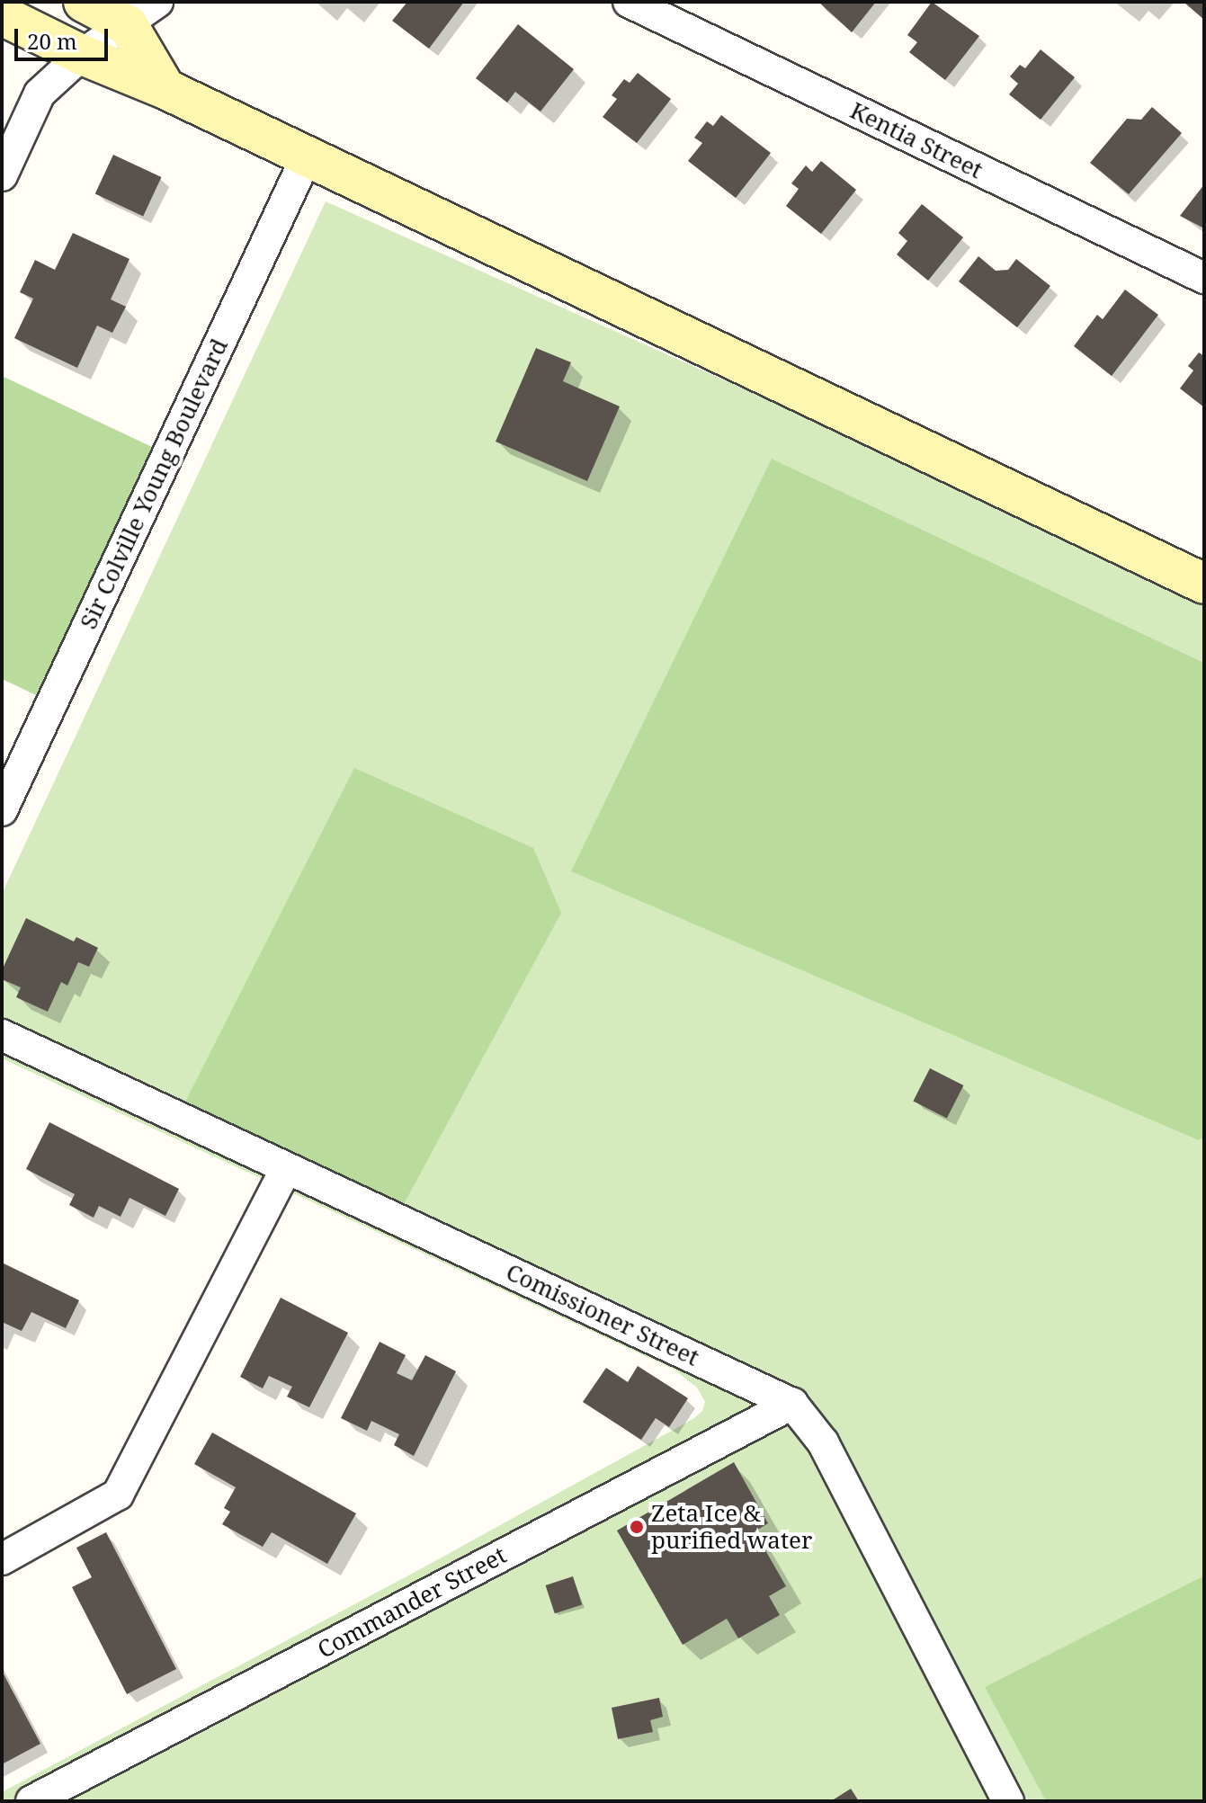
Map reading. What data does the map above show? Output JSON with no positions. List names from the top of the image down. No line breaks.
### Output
{"streets":{"street":["Kentia Street","Sir Colville Young Boulevard","Comissioner Street","Commander Street"]},"crossings":[["Comissioner Street","Commander Street"]],"places":["Zeta Ice & purified water"],"scale_bar":"20 m"}
